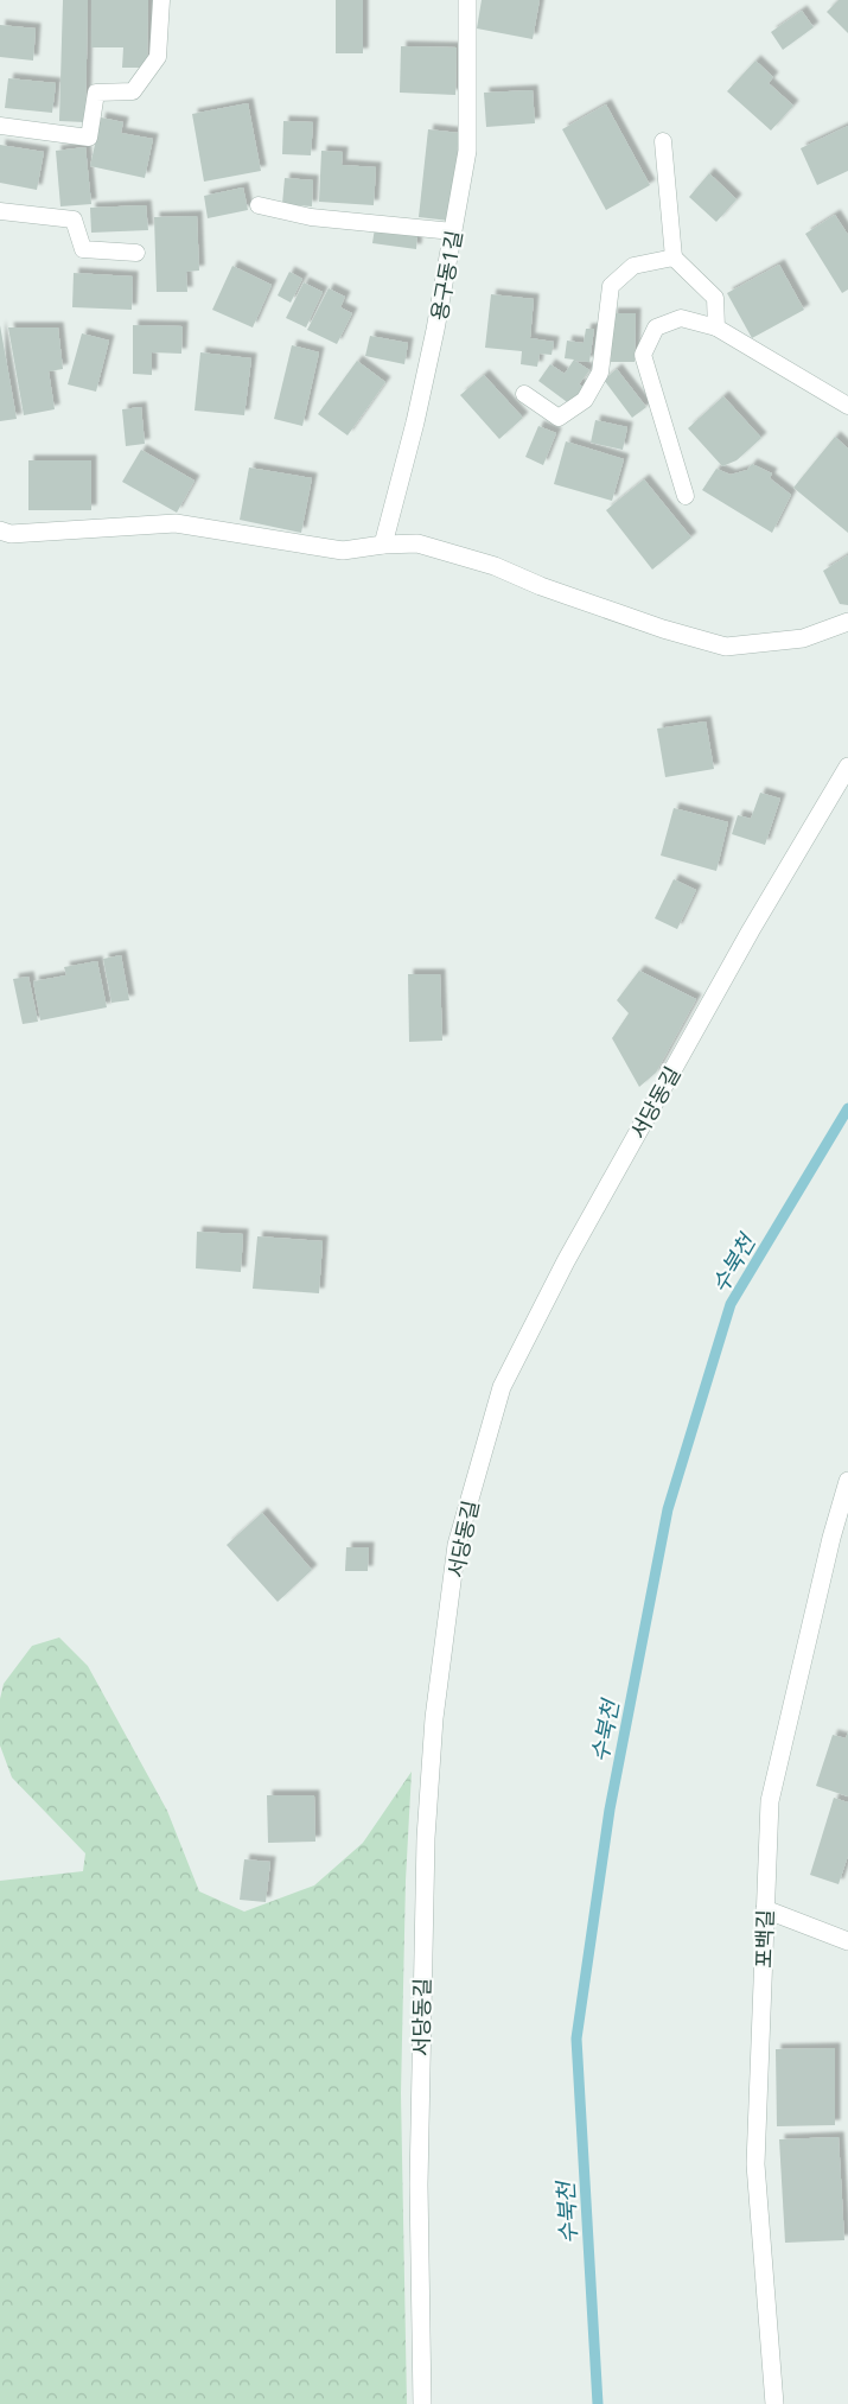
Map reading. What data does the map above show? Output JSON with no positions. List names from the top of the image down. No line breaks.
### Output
{"streets":{"street":["용구동1길","서당동길","포백길"]},"water":["수북천"]}
